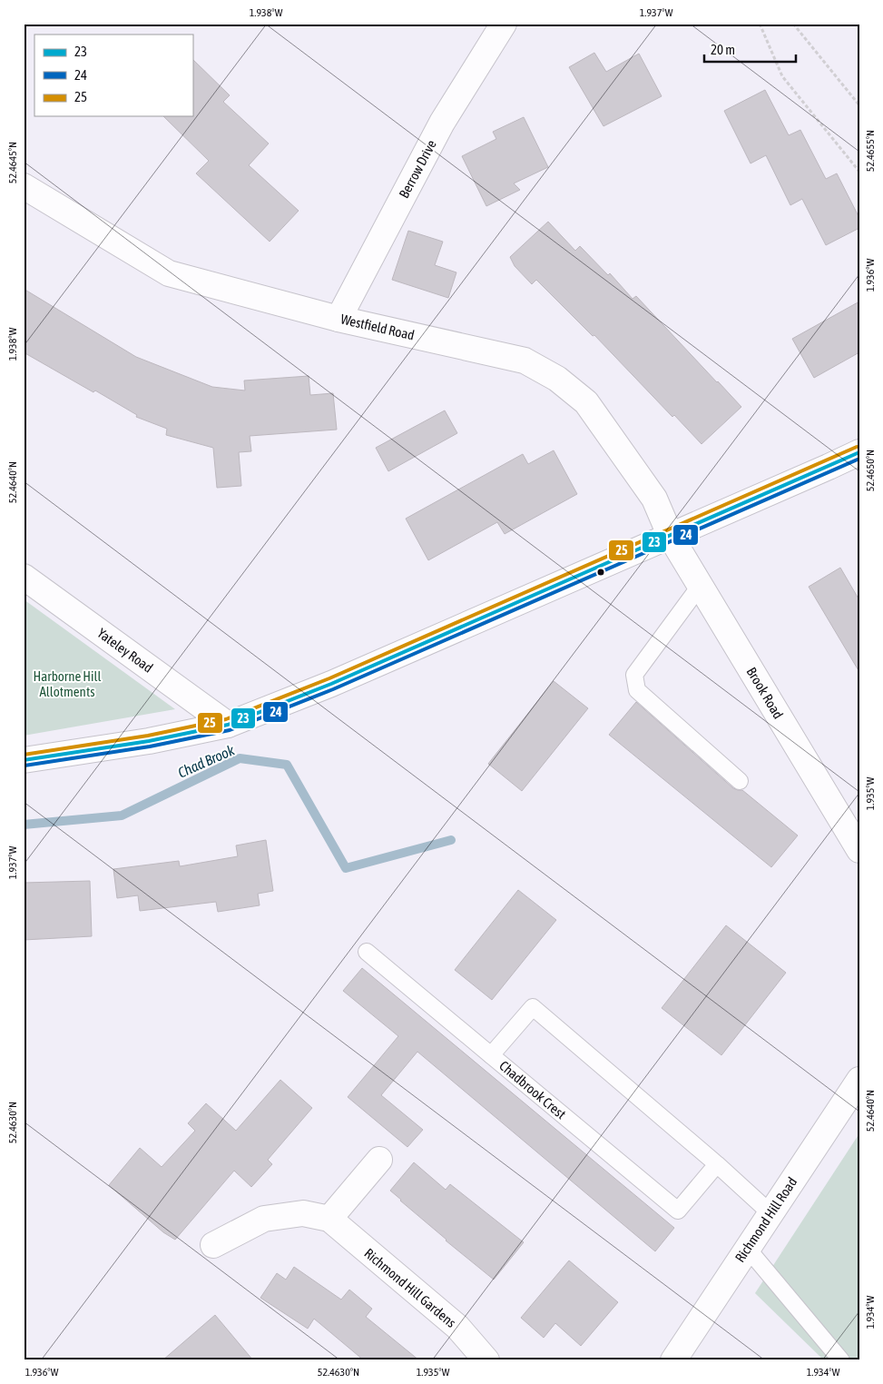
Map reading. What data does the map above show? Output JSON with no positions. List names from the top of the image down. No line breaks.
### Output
{"streets":{"street":["Berrow Drive","Westfield Road","Yateley Road","Brook Road","Richmond Hill Road","Richmond Hill Gardens"],"lane":["Chadbrook Crest"]},"crossings":[["Berrow Drive","Westfield Road"],["Westfield Road","Brook Road"],["Chadbrook Crest","Richmond Hill Road"]],"water":["Chad Brook"],"parks":["Harborne Hill Allotments"],"lines":["transit line 25","transit line 23","transit line 24"],"legend":["23","24","25"],"scale_bar":"20 m","coordinates":["1.938°W","1.937°W","52.4655°N","52.4645°N","1.936°W","52.4650°N","52.4640°N","1.935°W","52.4630°N","1.934°W"]}
